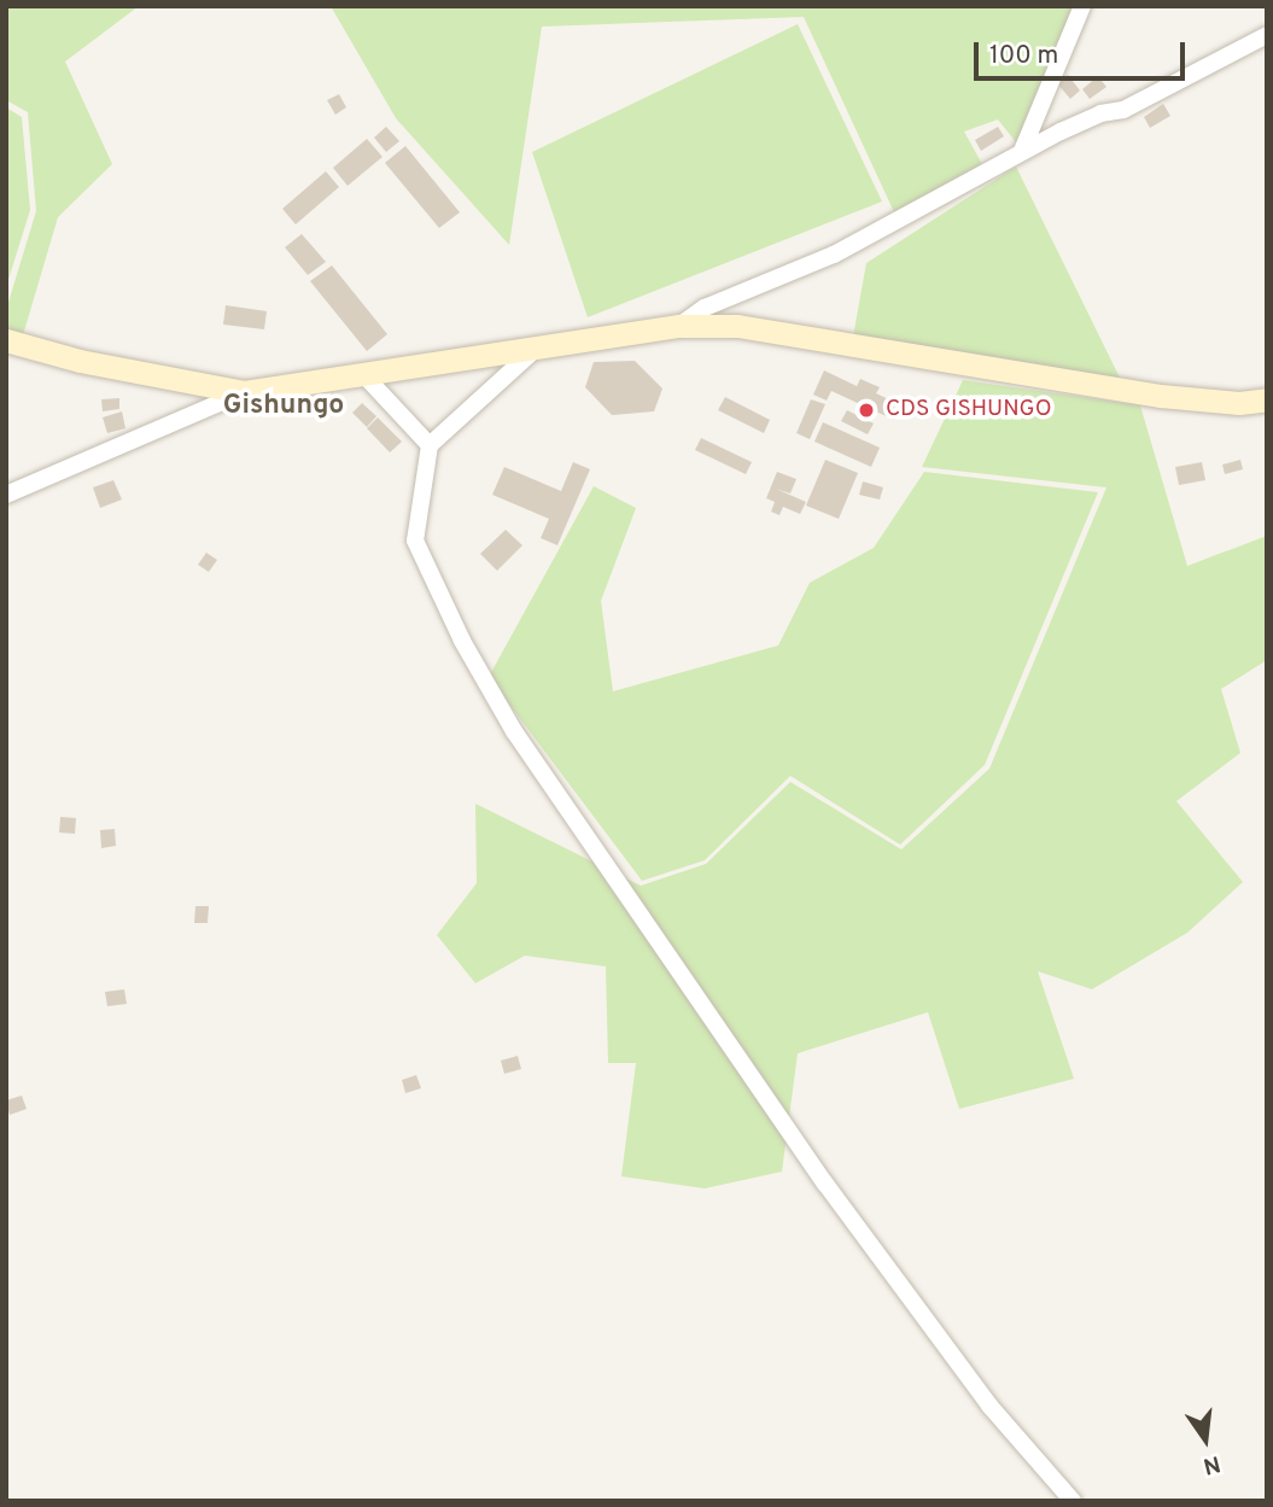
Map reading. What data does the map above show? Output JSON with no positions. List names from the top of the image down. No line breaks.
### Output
{"districts":["Gishungo"],"places":["CDS GISHUNGO"],"scale_bar":"100 m","north":"bottom"}
